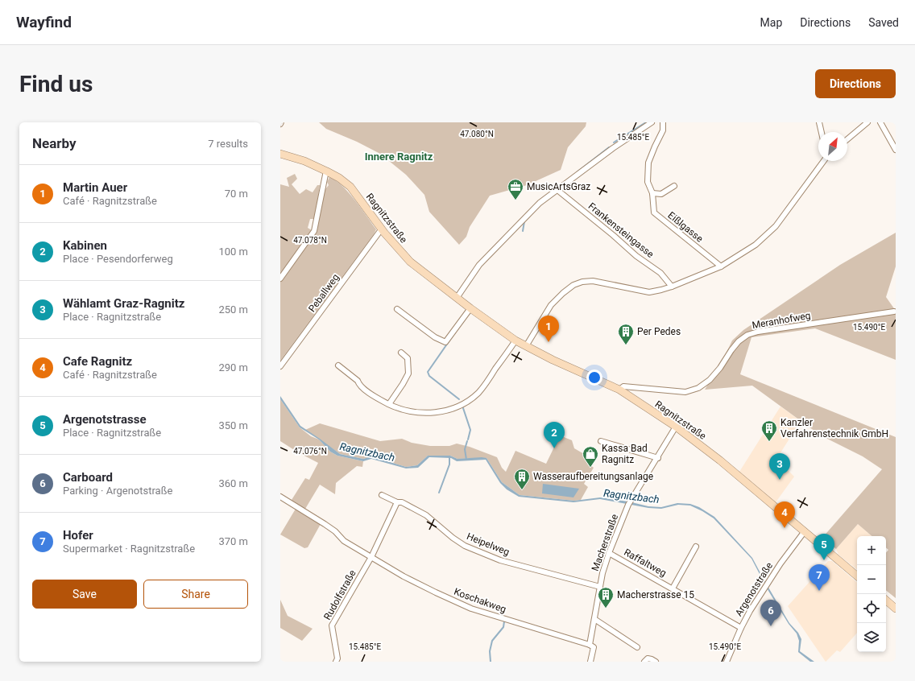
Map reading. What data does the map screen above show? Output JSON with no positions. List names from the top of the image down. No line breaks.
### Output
{"streets":{"main road":["Ragnitzstraße"],"street":["Eißlgasse","Frankensteingasse","Peballweg","Meranhofweg","Macherstraße","Heipelweg","Raffaltweg","Argenotstraße","Rudolfstraße","Koschakweg"]},"crossings":[["Ragnitzstraße","Peballweg"],["Ragnitzstraße","Meranhofweg"],["Ragnitzstraße","Macherstraße"],["Ragnitzstraße","Argenotstraße"],["Macherstraße","Heipelweg"],["Macherstraße","Raffaltweg"],["Macherstraße","Koschakweg"],["Raffaltweg","Argenotstraße"],["Rudolfstraße","Koschakweg"]],"districts":["Innere Ragnitz"],"water":["Ragnitzbach"],"places":{"office":["MusicArtsGraz"],"building":["Per Pedes","Kanzler Verfahrenstechnik GmbH","Wasseraufbereitungsanlage","Macherstrasse 15"],"shop":["Kassa Bad Ragnitz"]},"north":"top right","page":{"header":"Wayfind","nav":["Map","Directions","Saved"],"buttons":["Directions",["Save","Share"]],"title":"Find us","heading":["Nearby","7 results"],"list":[{"mark":"1","name":"Martin Auer","note":"Café · Ragnitzstraße","value":"70 m"},{"mark":"2","name":"Kabinen","note":"Place · Pesendorferweg","value":"100 m"},{"mark":"3","name":"Wählamt Graz-Ragnitz","note":"Place · Ragnitzstraße","value":"250 m"},{"mark":"4","name":"Cafe Ragnitz","note":"Café · Ragnitzstraße","value":"290 m"},{"mark":"5","name":"Argenotstrasse","note":"Place · Ragnitzstraße","value":"350 m"},{"mark":"6","name":"Carboard","note":"Parking · Argenotstraße","value":"360 m"},{"mark":"7","name":"Hofer","note":"Supermarket · Ragnitzstraße","value":"370 m"}],"pins":["1","2","3","4","5","7","6"],"map_buttons":["+","−"]},"coordinates":["47.080°N","15.485°E","47.078°N","15.490°E","47.076°N"]}
